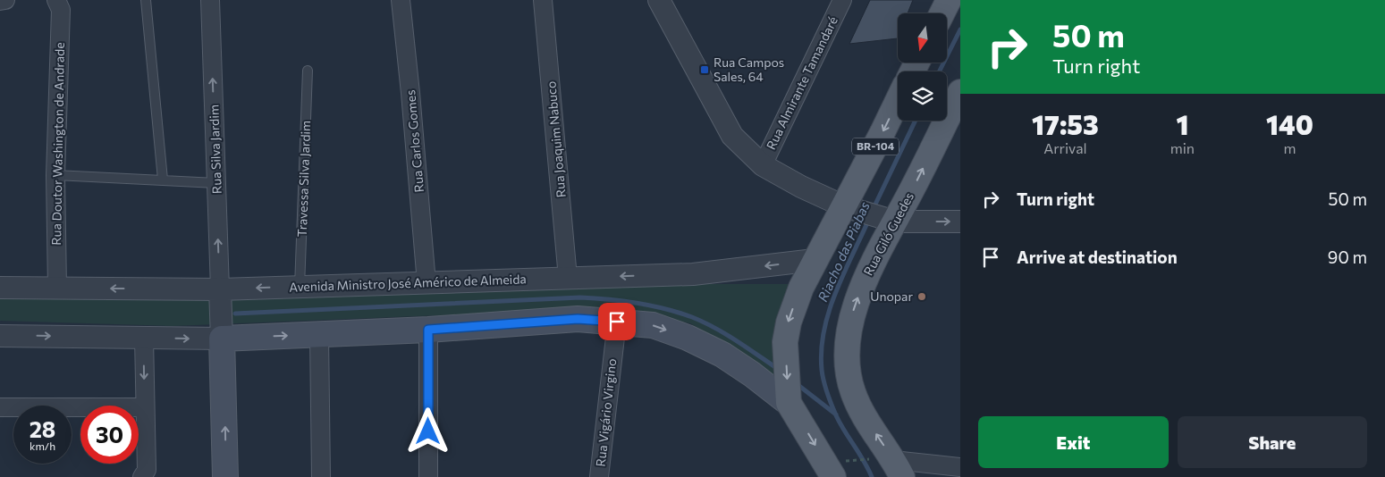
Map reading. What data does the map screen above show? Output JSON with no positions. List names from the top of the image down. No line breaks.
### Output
{"streets":{"main road":["BR-104","Rua Giló Guedes"],"street":["Rua Almirante Tamandaré","Rua Joaquim Nabuco","Rua Carlos Gomes","Rua Doutor Washington de Andrade","Rua Silva Jardim","Avenida Ministro José Américo de Almeida","Rua Vigário Virgino"],"lane":["Travessa Silva Jardim"]},"crossings":[["Rua Joaquim Nabuco","Avenida Ministro José Américo de Almeida"],["Rua Carlos Gomes","Avenida Ministro José Américo de Almeida"],["Rua Doutor Washington de Andrade","Avenida Ministro José Américo de Almeida"],["BR-104","Avenida Ministro José Américo de Almeida"],["Rua Silva Jardim","Avenida Ministro José Américo de Almeida"],["Travessa Silva Jardim","Avenida Ministro José Américo de Almeida"]],"one_way":["Rua Silva Jardim"],"water":["Riacho das Piabas"],"places":{"transit":["Rua Campos Sales, 64"],"other":["Unopar"]},"north":"bottom","page":{"turn":["50 m","Turn right"],"eta":["17:53","Arrival","1","min","140","m"],"list":[{"name":"Turn right","value":"50 m"},{"name":"Arrive at destination","value":"90 m"}],"speed":"28 km/h","limit":"30","buttons":["Exit","Share"]}}
